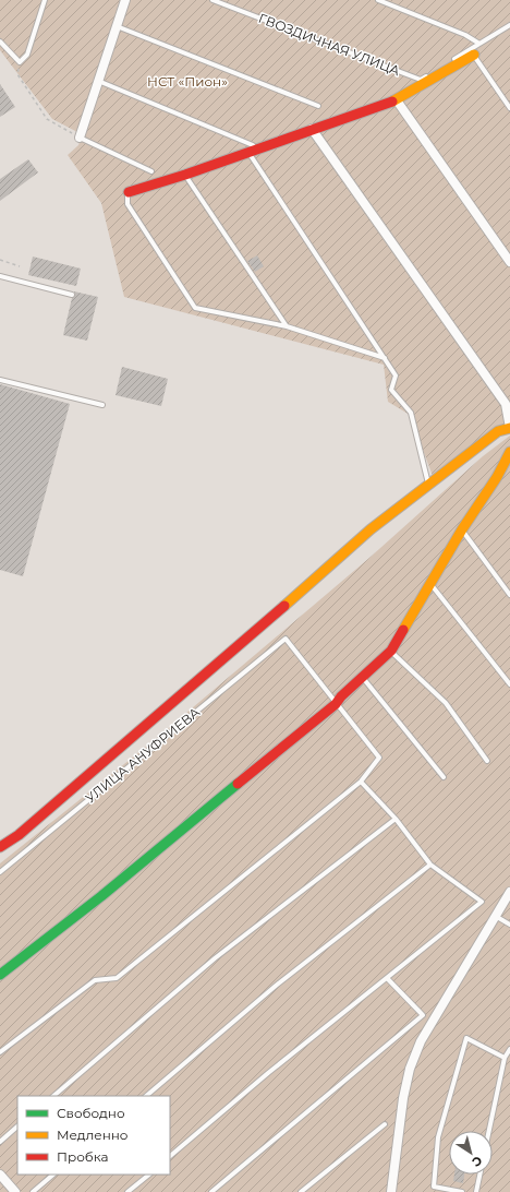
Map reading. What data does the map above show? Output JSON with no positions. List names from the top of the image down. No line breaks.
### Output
{"streets":{"lane":["ГВОЗДИЧНАЯ УЛИЦА","УЛИЦА АНУФРИЕВА"]},"parks":["НСТ «Пион»"],"legend":["Свободно","Медленно","Пробка"],"north":"bottom right"}
